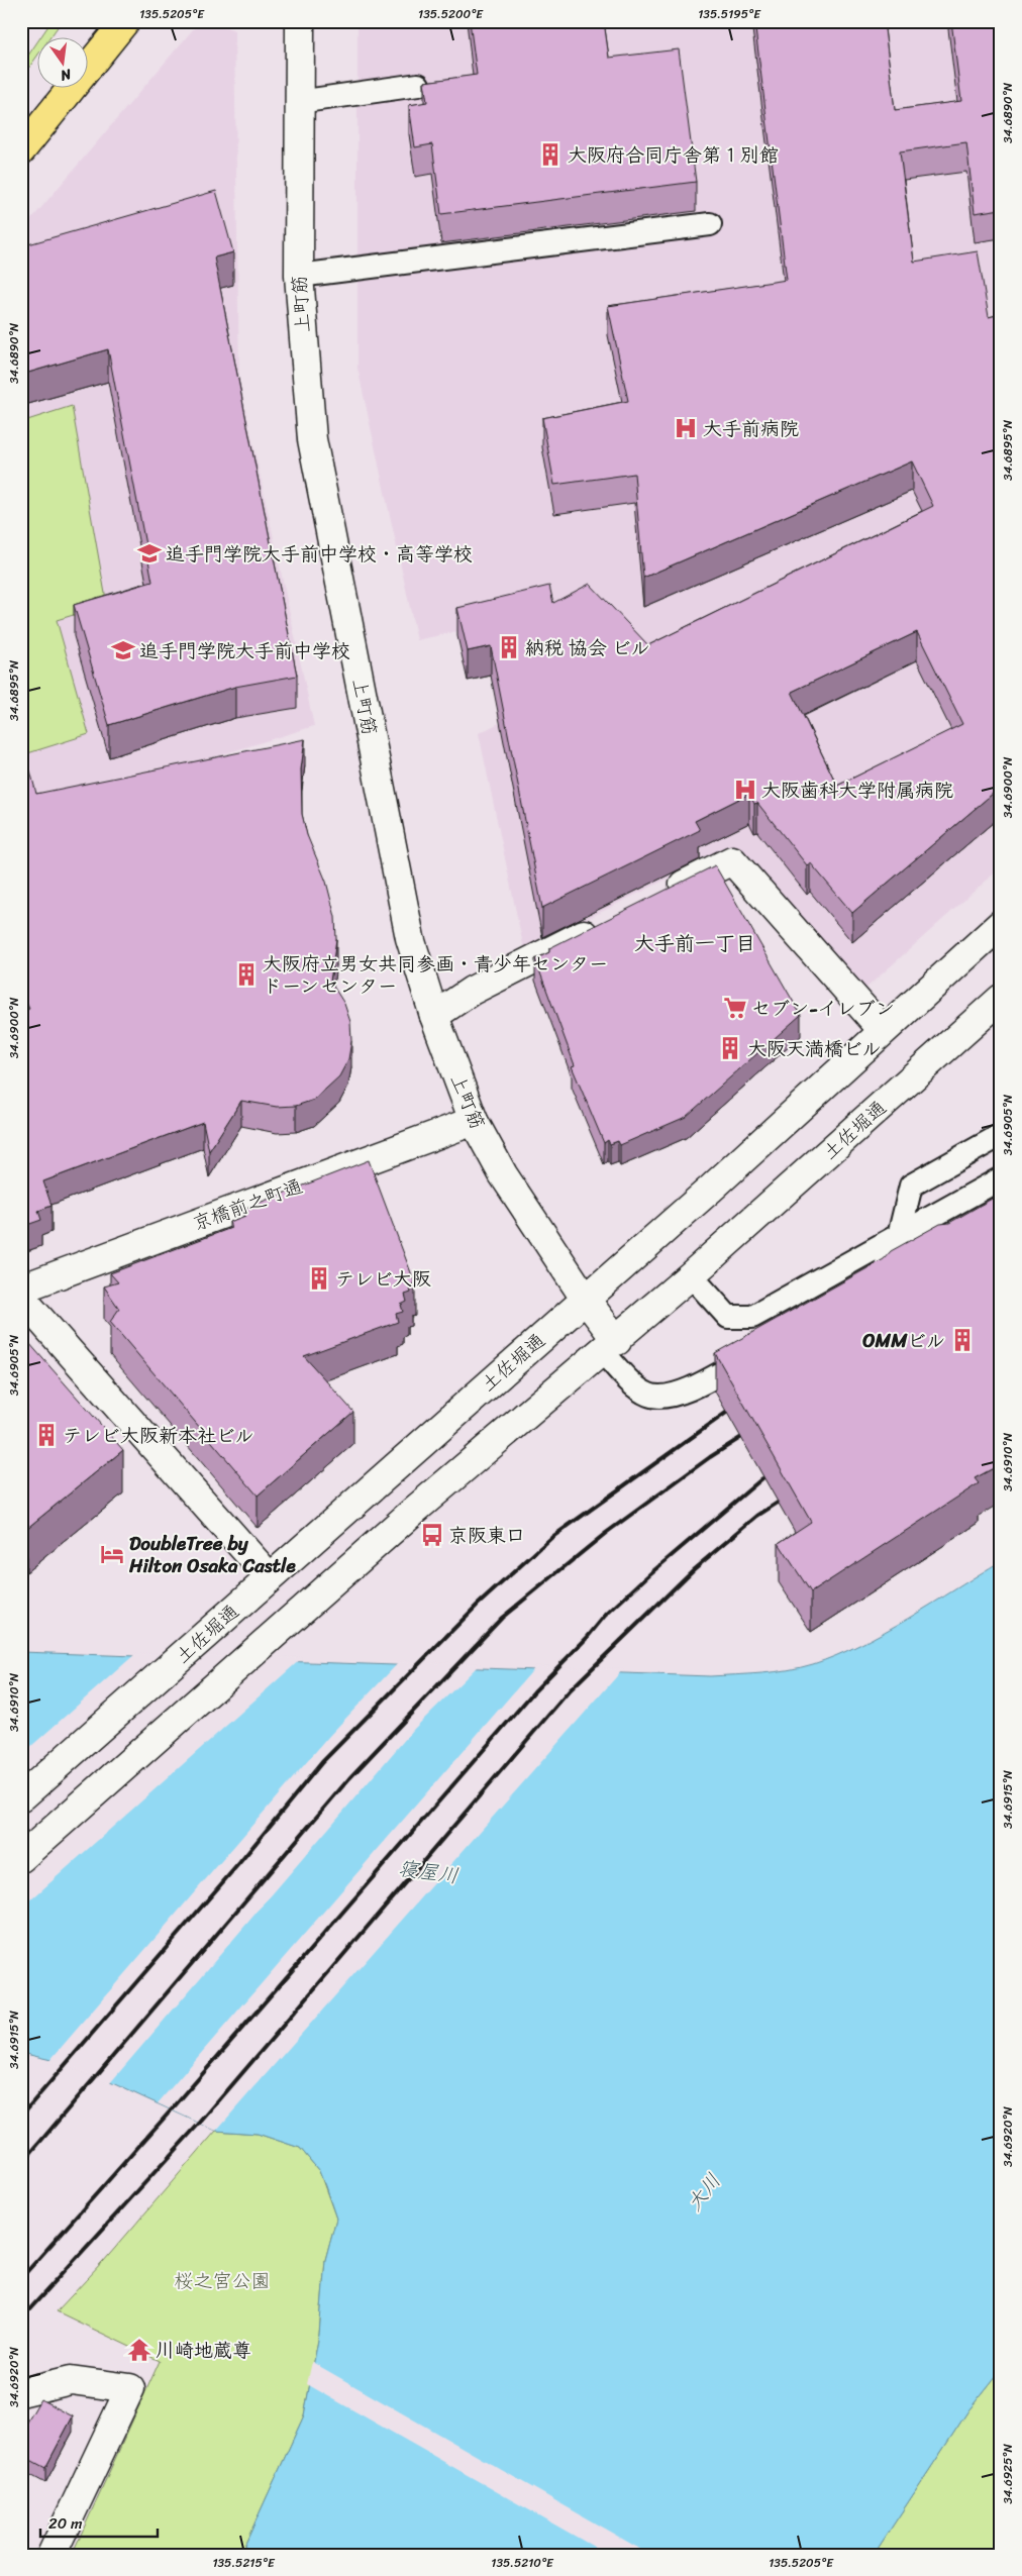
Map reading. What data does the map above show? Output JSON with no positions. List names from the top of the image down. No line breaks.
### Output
{"streets":{"street":["上町筋","土佐堀通","京橋前之町通"]},"crossings":[["上町筋","土佐堀通"],["上町筋","京橋前之町通"]],"districts":["大手前一丁目"],"water":["寝屋川","大川"],"parks":["桜之宮公園"],"places":{"building":["大阪府合同庁舎第１別館","納税 協会 ビル","大阪府立男女共同参画・青少年センター ドーンセンター","大阪天満橋ビル","テレビ大阪","OMMビル","テレビ大阪新本社ビル"],"hospital":["大手前病院","大阪歯科大学附属病院"],"school or university":["追手門学院大手前中学校・高等学校","追手門学院大手前中学校"],"supermarket":["セブン-イレブン"],"bus stop":["京阪東口"],"hotel":["DoubleTree by Hilton Osaka Castle"],"temple":["川崎地蔵尊"]},"scale_bar":"20 m","north":"bottom","coordinates":["135.5205°E","135.5200°E","135.5195°E","34.6890°N","34.6895°N","34.6900°N","34.6905°N","34.6910°N","34.6915°N","34.6920°N","34.6925°N","135.5215°E","135.5210°E"]}
